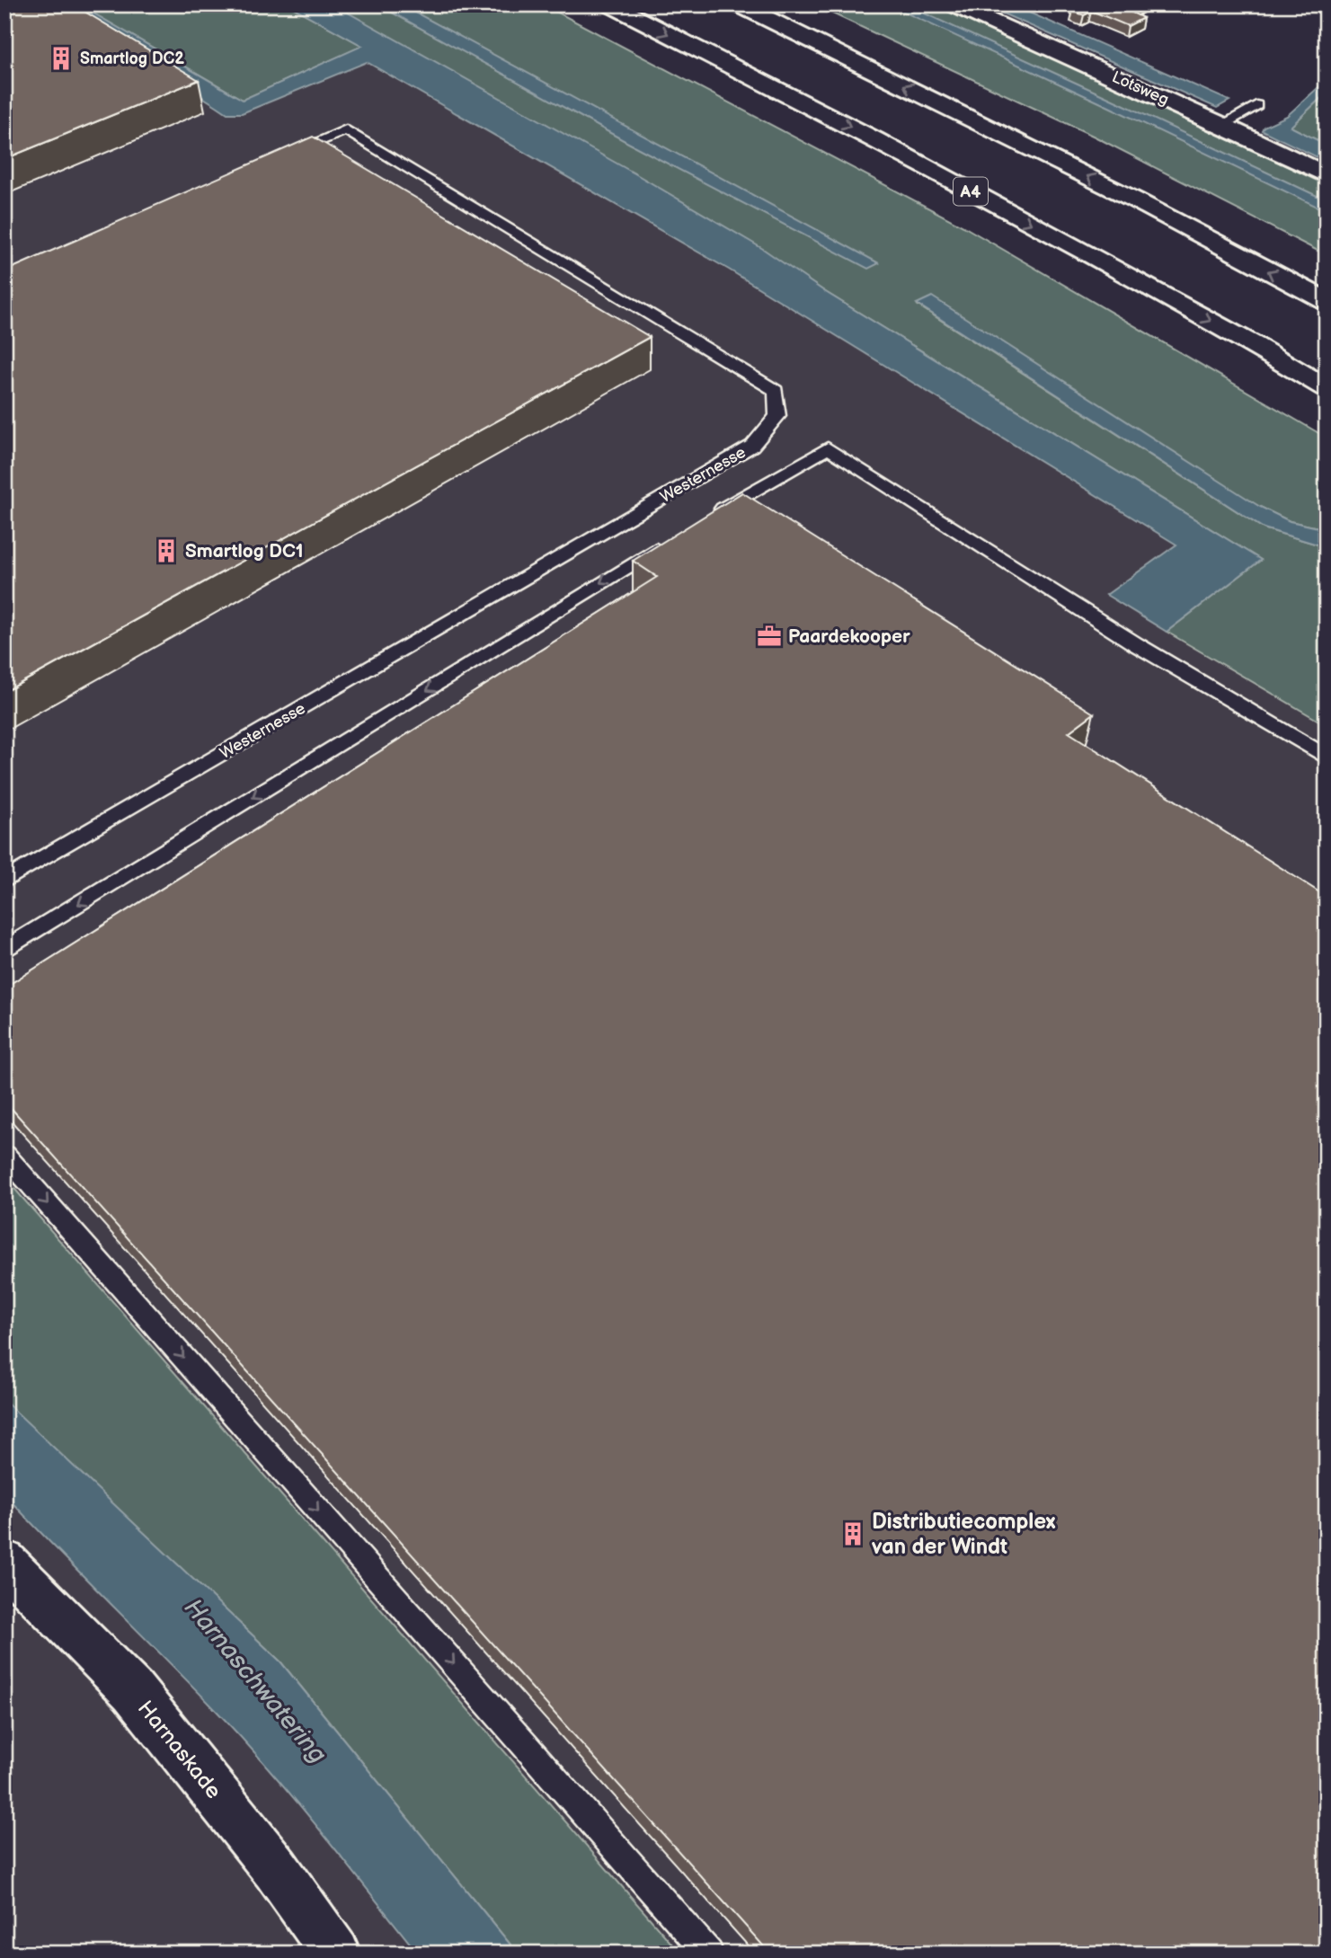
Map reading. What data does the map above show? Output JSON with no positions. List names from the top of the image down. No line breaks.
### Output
{"streets":{"main road":["Lotsweg","A4","Harnaskade"],"lane":["Westernesse"]},"water":["Harnaschwatering"],"places":{"building":["Smartlog DC2","Smartlog DC1","Distributiecomplex van der Windt"],"office":["Paardekooper"]}}
